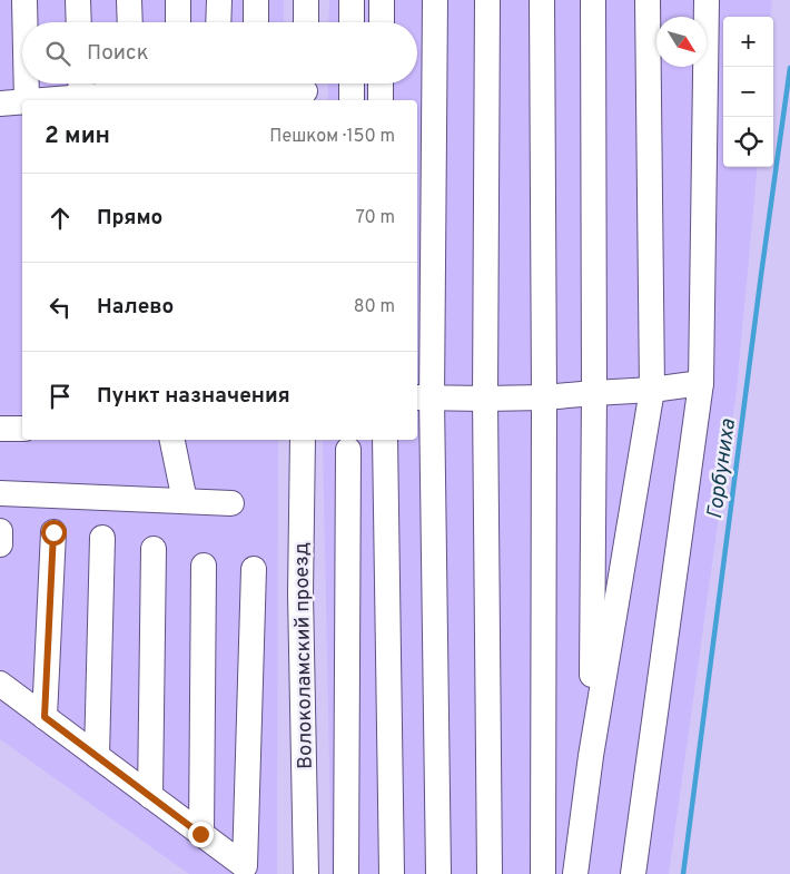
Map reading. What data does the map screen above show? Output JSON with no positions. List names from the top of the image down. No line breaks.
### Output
{"streets":{"street":["Волоколамский проезд"]},"water":["Горбуниха"],"north":"bottom right","page":{"map_buttons":["+","−"],"search":"Поиск","heading":["2 мин","Пешком · 150 m"],"list":[["Прямо","70 m"],["Налево","80 m"],"Пункт назначения"]}}
